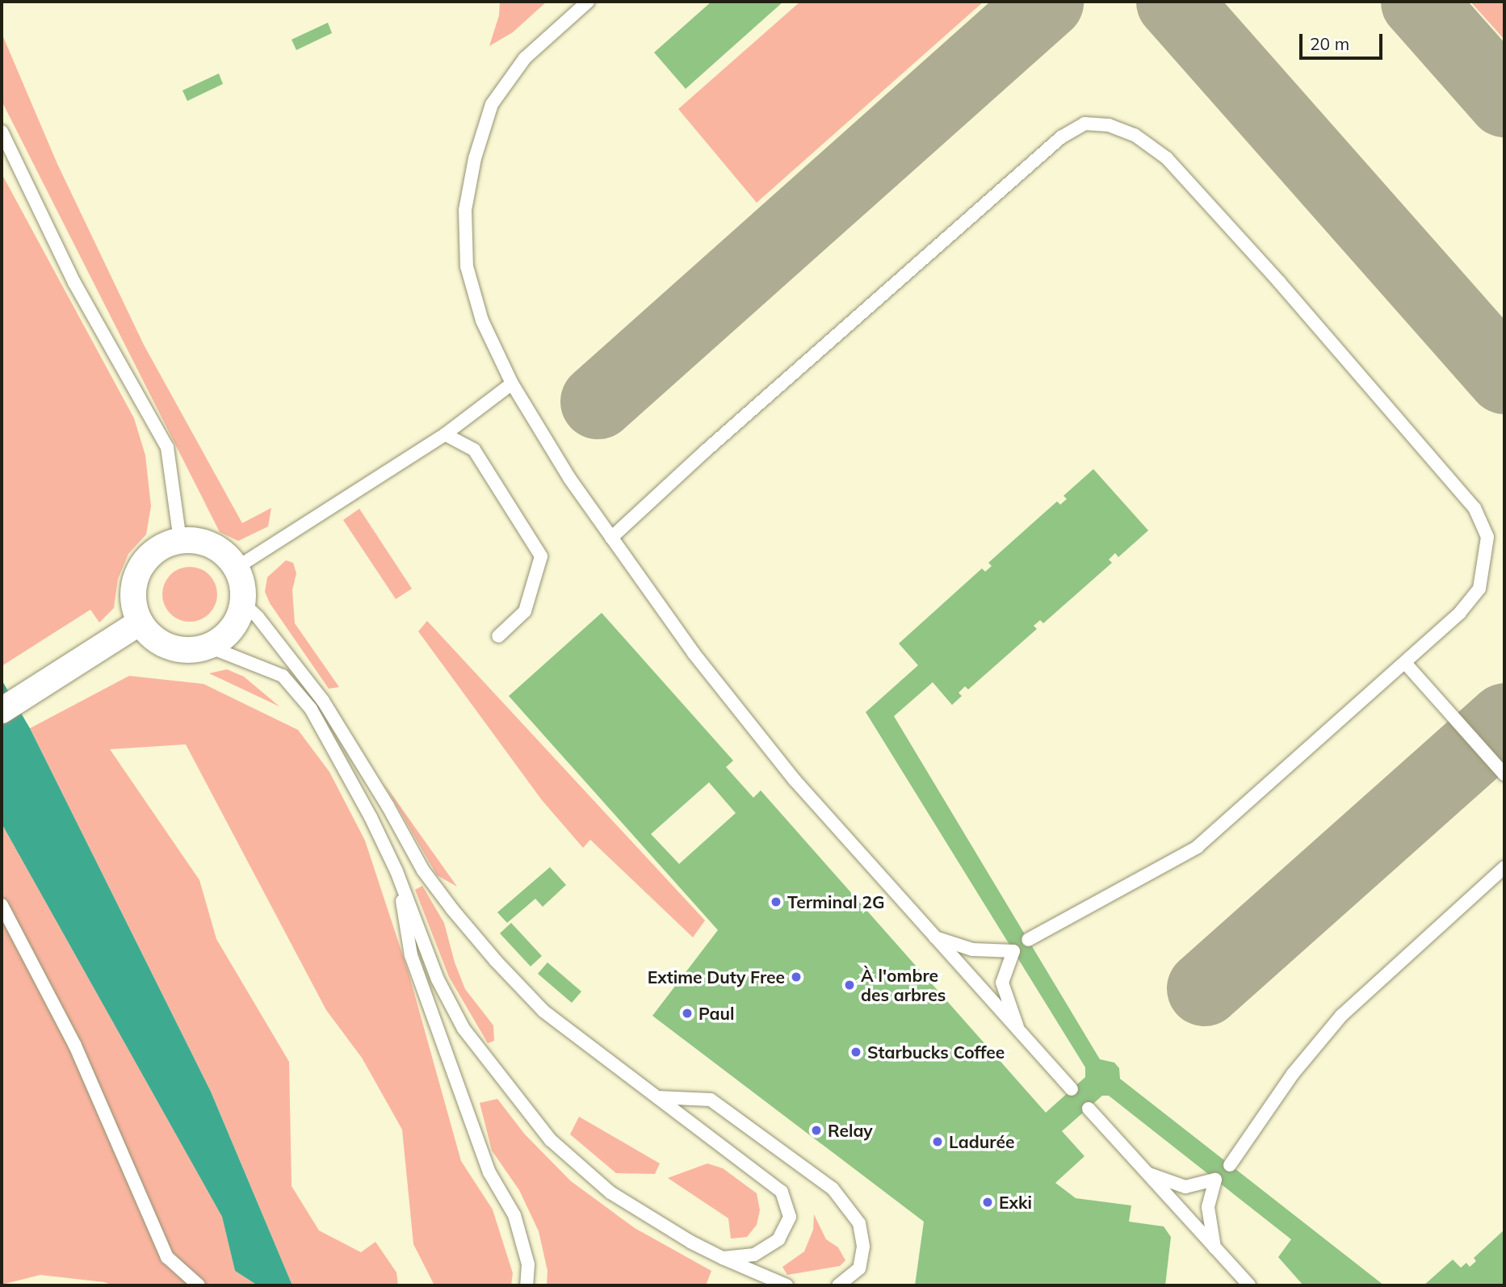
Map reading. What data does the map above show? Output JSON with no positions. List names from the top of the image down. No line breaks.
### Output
{"places":["Terminal 2G","Extime Duty Free","À l'ombre des arbres","Paul","Starbucks Coffee","Relay","Ladurée","Exki"],"scale_bar":"20 m"}
